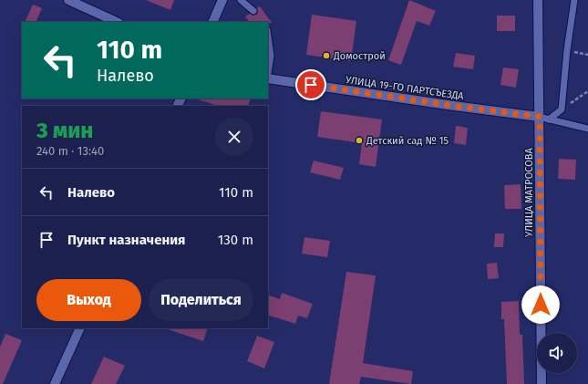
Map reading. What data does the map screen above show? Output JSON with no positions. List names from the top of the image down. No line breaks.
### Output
{"streets":{"street":["УЛИЦА 19-ГО ПАРТСЪЕЗДА","УЛИЦА МАТРОСОВА"]},"crossings":[["УЛИЦА 19-ГО ПАРТСЪЕЗДА","УЛИЦА МАТРОСОВА"]],"places":["Домострой","Детский сад № 15"],"page":{"turn":["110 m","Налево"],"heading":["3 мин","240 m · 13:40"],"list":[{"name":"Налево","value":"110 m"},{"name":"Пункт назначения","value":"130 m"}],"buttons":["Выход","Поделиться"]}}
